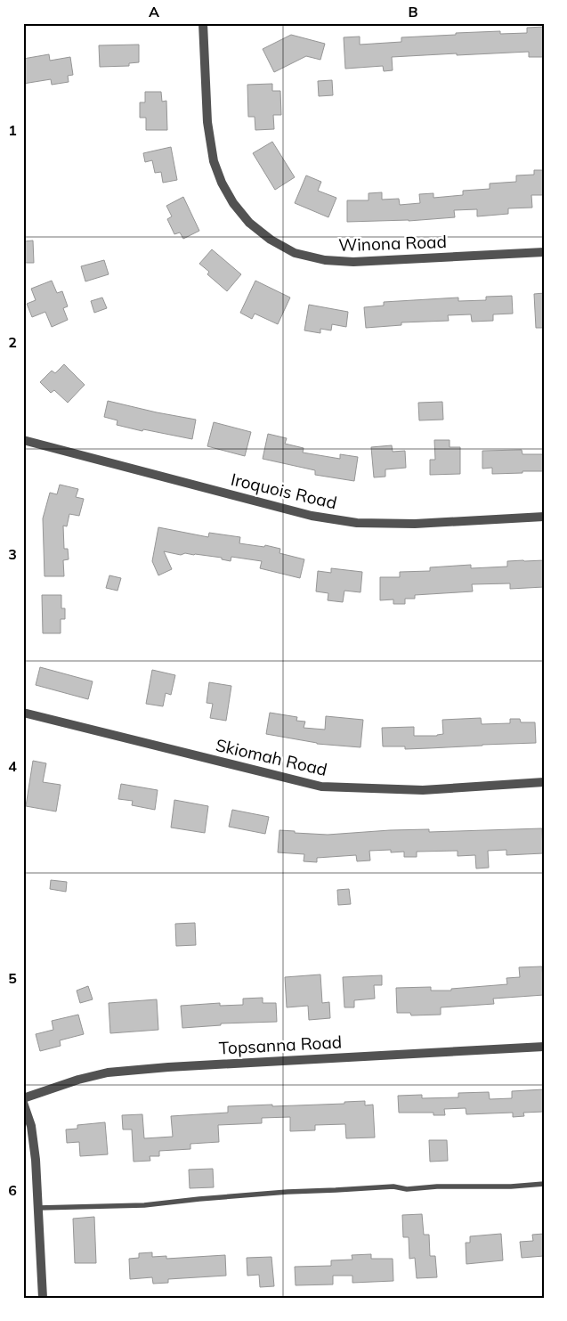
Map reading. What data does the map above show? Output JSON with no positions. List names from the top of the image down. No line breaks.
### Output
{"streets":{"street":["Winona Road","Iroquois Road","Skiomah Road","Topsanna Road"]},"grid":{"columns":["A","B"],"rows":["1","2","3","4","5","6"]}}
